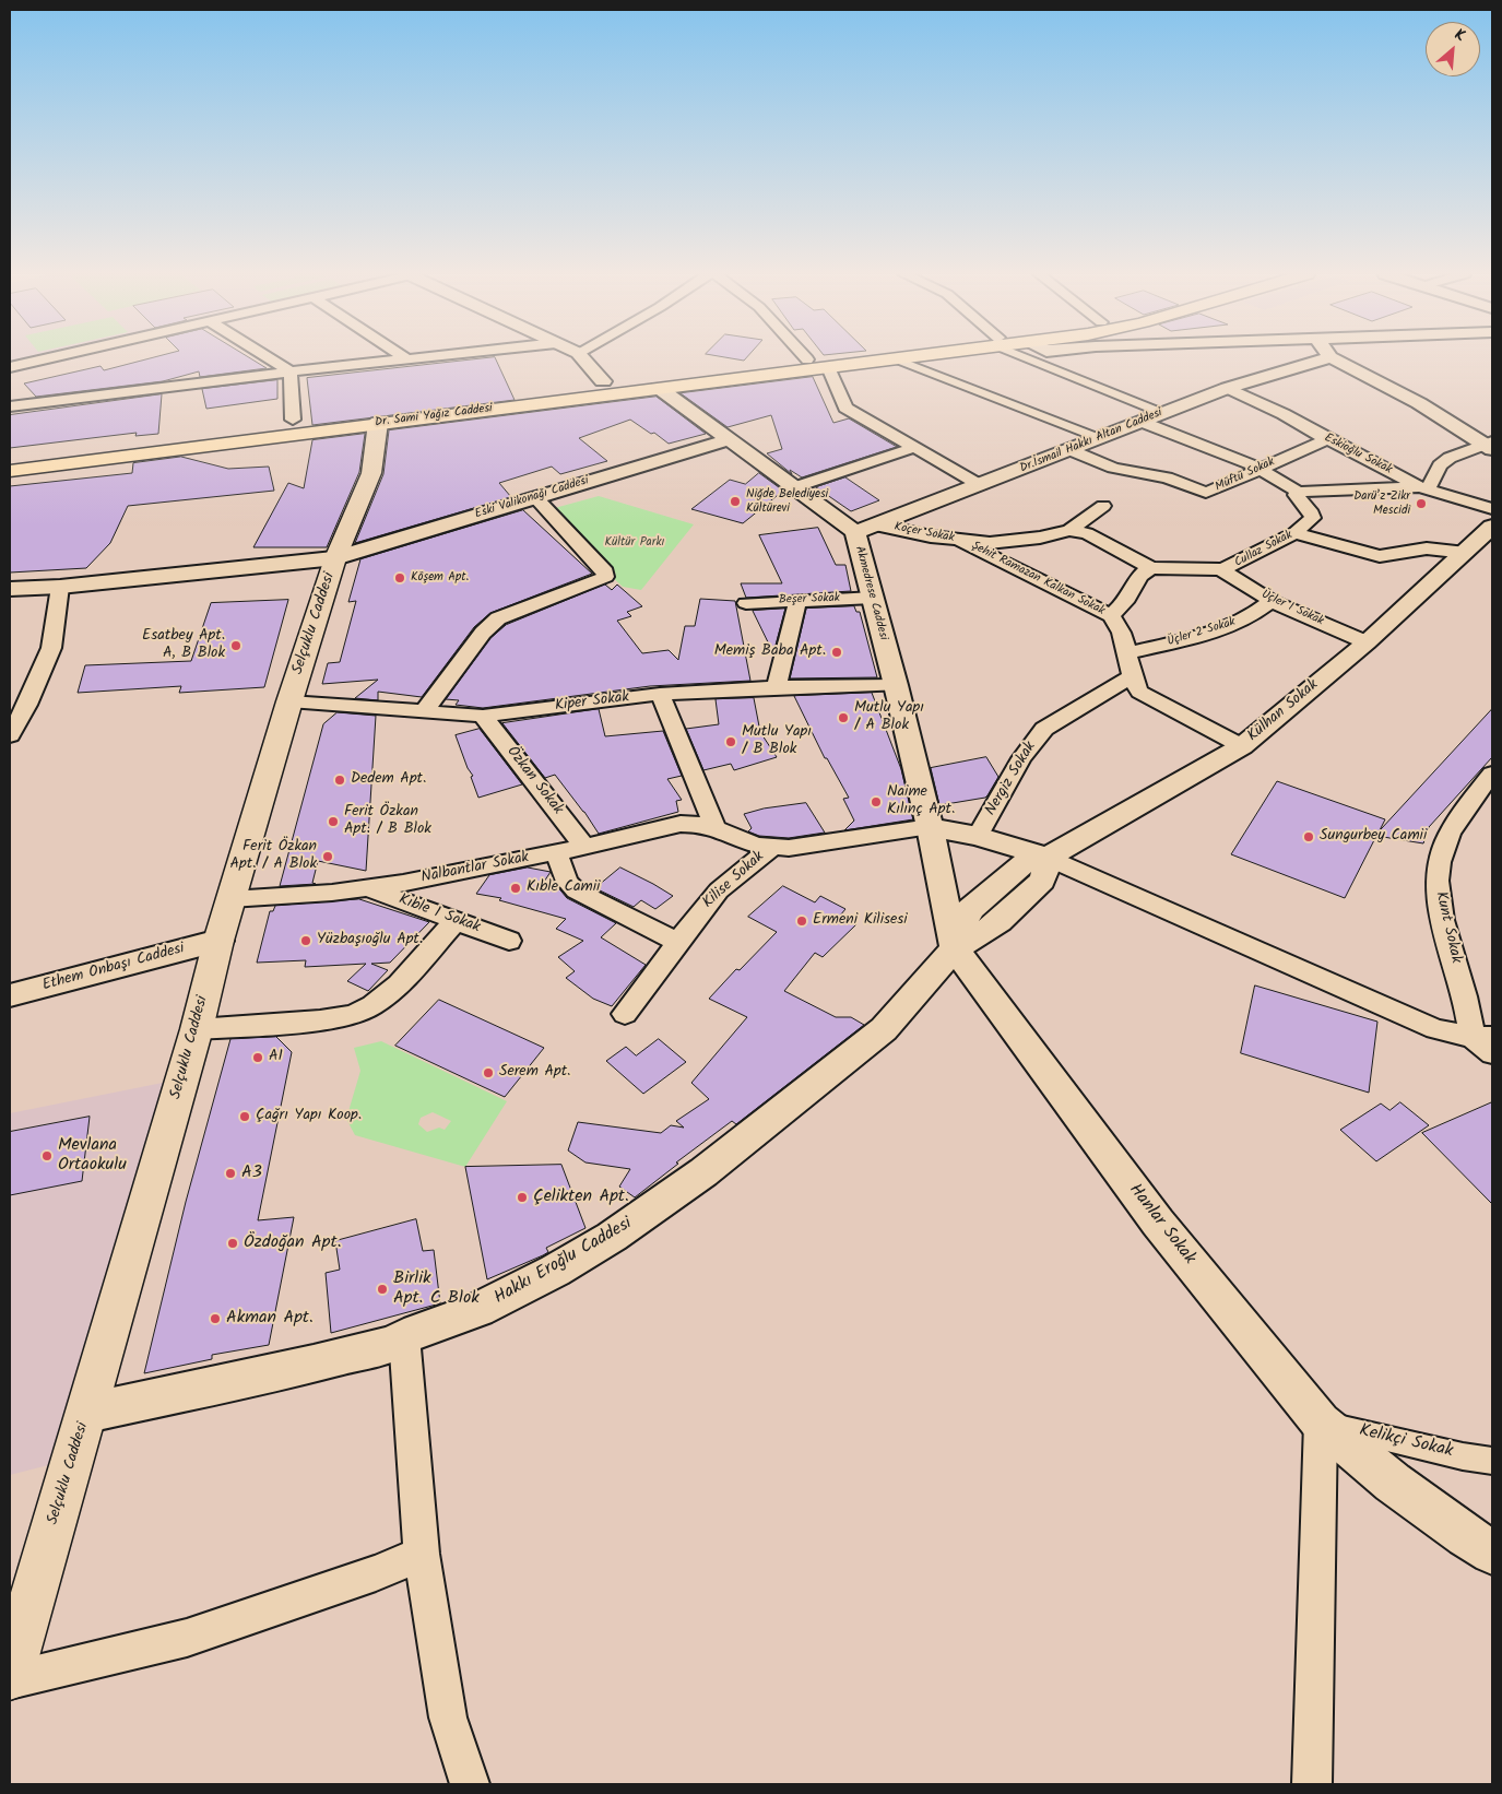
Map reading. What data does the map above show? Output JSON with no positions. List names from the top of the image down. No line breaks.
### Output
{"streets":{"main road":["Dr. Sami Yağız Caddesi","Selçuklu Caddesi"],"street":["Dr.İsmail Hakkı Altan Caddesi","Eskioğlu Sokak","Müftü Sokak","Eski Valikonağı Caddesi","Koçer Sokak","Cullaz Sokak","Şehit Ramazan Kalkan Sokak","Akmedrese Caddesi","Beşer Sokak","Üçler 1 Sokak","Üçler 2 Sokak","Kiper Sokak","Külhan Sokak","Nergiz Sokak","Özkan Sokak","Nalbantlar Sokak","Kilise Sokak","Kıble 1 Sokak","Kunt Sokak","Ethem Onbaşı Caddesi","Hanlar Sokak","Hakkı Eroğlu Caddesi","Kelikçi Sokak"]},"crossings":[["Dr. Sami Yağız Caddesi","Akmedrese Caddesi"],["Dr. Sami Yağız Caddesi","Selçuklu Caddesi"],["Dr.İsmail Hakkı Altan Caddesi","Eskioğlu Sokak"],["Dr.İsmail Hakkı Altan Caddesi","Müftü Sokak"],["Dr.İsmail Hakkı Altan Caddesi","Koçer Sokak"],["Dr.İsmail Hakkı Altan Caddesi","Akmedrese Caddesi"],["Eskioğlu Sokak","Müftü Sokak"],["Eski Valikonağı Caddesi","Akmedrese Caddesi"],["Eski Valikonağı Caddesi","Selçuklu Caddesi"],["Koçer Sokak","Şehit Ramazan Kalkan Sokak"],["Cullaz Sokak","Üçler 1 Sokak"],["Şehit Ramazan Kalkan Sokak","Üçler 2 Sokak"],["Şehit Ramazan Kalkan Sokak","Külhan Sokak"],["Şehit Ramazan Kalkan Sokak","Nergiz Sokak"],["Akmedrese Caddesi","Beşer Sokak"],["Akmedrese Caddesi","Kiper Sokak"],["Akmedrese Caddesi","Nalbantlar Sokak"],["Akmedrese Caddesi","Hanlar Sokak"],["Üçler 1 Sokak","Üçler 2 Sokak"],["Üçler 1 Sokak","Külhan Sokak"],["Selçuklu Caddesi","Kiper Sokak"],["Selçuklu Caddesi","Nalbantlar Sokak"],["Selçuklu Caddesi","Ethem Onbaşı Caddesi"],["Selçuklu Caddesi","Hakkı Eroğlu Caddesi"],["Kiper Sokak","Özkan Sokak"],["Özkan Sokak","Nalbantlar Sokak"],["Nalbantlar Sokak","Kilise Sokak"],["Nalbantlar Sokak","Kıble 1 Sokak"],["Nalbantlar Sokak","Hanlar Sokak"],["Hanlar Sokak","Hakkı Eroğlu Caddesi"],["Hanlar Sokak","Kelikçi Sokak"]],"parks":["Kültür Parkı"],"places":["Niğde Belediyesi Kültürevi","Darü’z Zikr Mescidi","Köşem Apt.","Esatbey Apt. A, B Blok","Memiş Baba Apt.","Mutlu Yapı / A Blok","Mutlu Yapı / B Blok","Dedem Apt.","Naime Kılınç Apt.","Ferit Özkan Apt. / B Blok","Sungurbey Camii","Ferit Özkan Apt. / A Blok","Kıble Camii","Ermeni Kilisesi","Yüzbaşıoğlu Apt.","A1","Serem Apt.","Çağrı Yapı Koop.","Mevlana Ortaokulu","A3","Çelikten Apt.","Özdoğan Apt.","Birlik Apt. C Blok","Akman Apt."],"north":"top right"}
